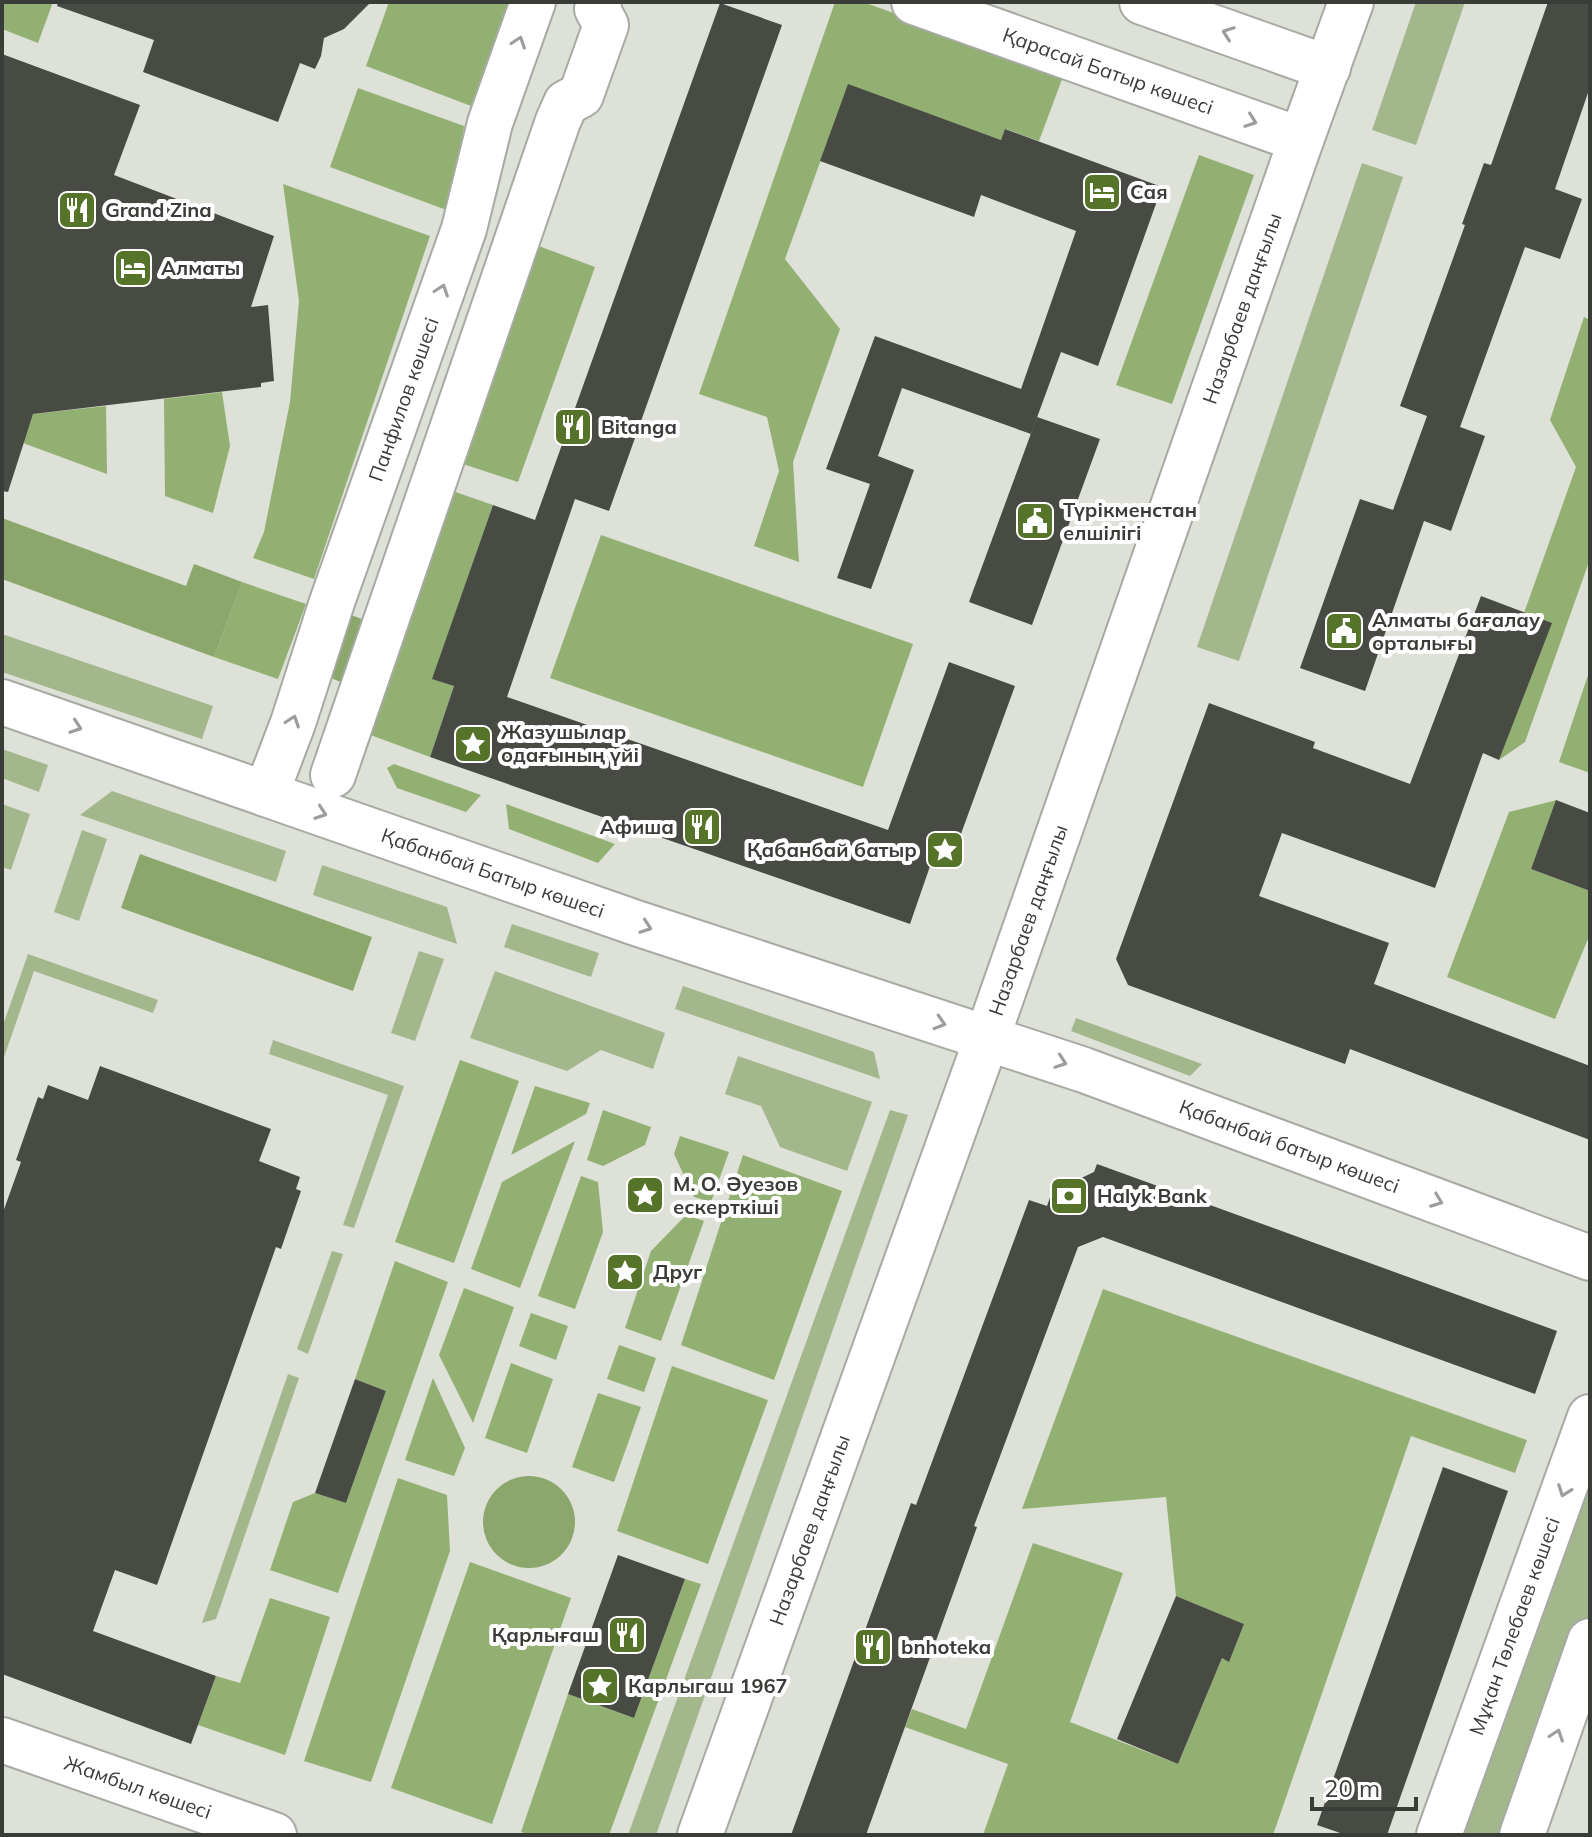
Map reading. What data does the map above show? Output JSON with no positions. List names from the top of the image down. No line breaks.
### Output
{"streets":{"street":["Қарасай Батыр көшесі","Назарбаев даңғылы","Панфилов көшесі","Қабанбай Батыр көшесі","Қабанбай батыр көшесі","Мұқан Төлебаев көшесі","Жамбыл көшесі"]},"crossings":[["Қарасай Батыр көшесі","Назарбаев даңғылы"],["Назарбаев даңғылы","Қабанбай Батыр көшесі"],["Назарбаев даңғылы","Қабанбай батыр көшесі"],["Панфилов көшесі","Қабанбай Батыр көшесі"],["Қабанбай Батыр көшесі","Қабанбай батыр көшесі"]],"one_way":["Қабанбай Батыр көшесі","Қабанбай батыр көшесі"],"places":{"hotel":["Сая","Алматы"],"restaurant":["Grand Zina","Bitanga","Афиша","Қарлығаш","bnhoteka"],"public building":["Түрікменстан елшілігі","Алматы бағалау орталығы"],"place":["Жазушылар одағының үйі","Қабанбай батыр","М. О. Әуезов ескерткіші","Друг","Карлыгаш 1967"],"bank":["Halyk Bank"]},"scale_bar":"20 m"}
